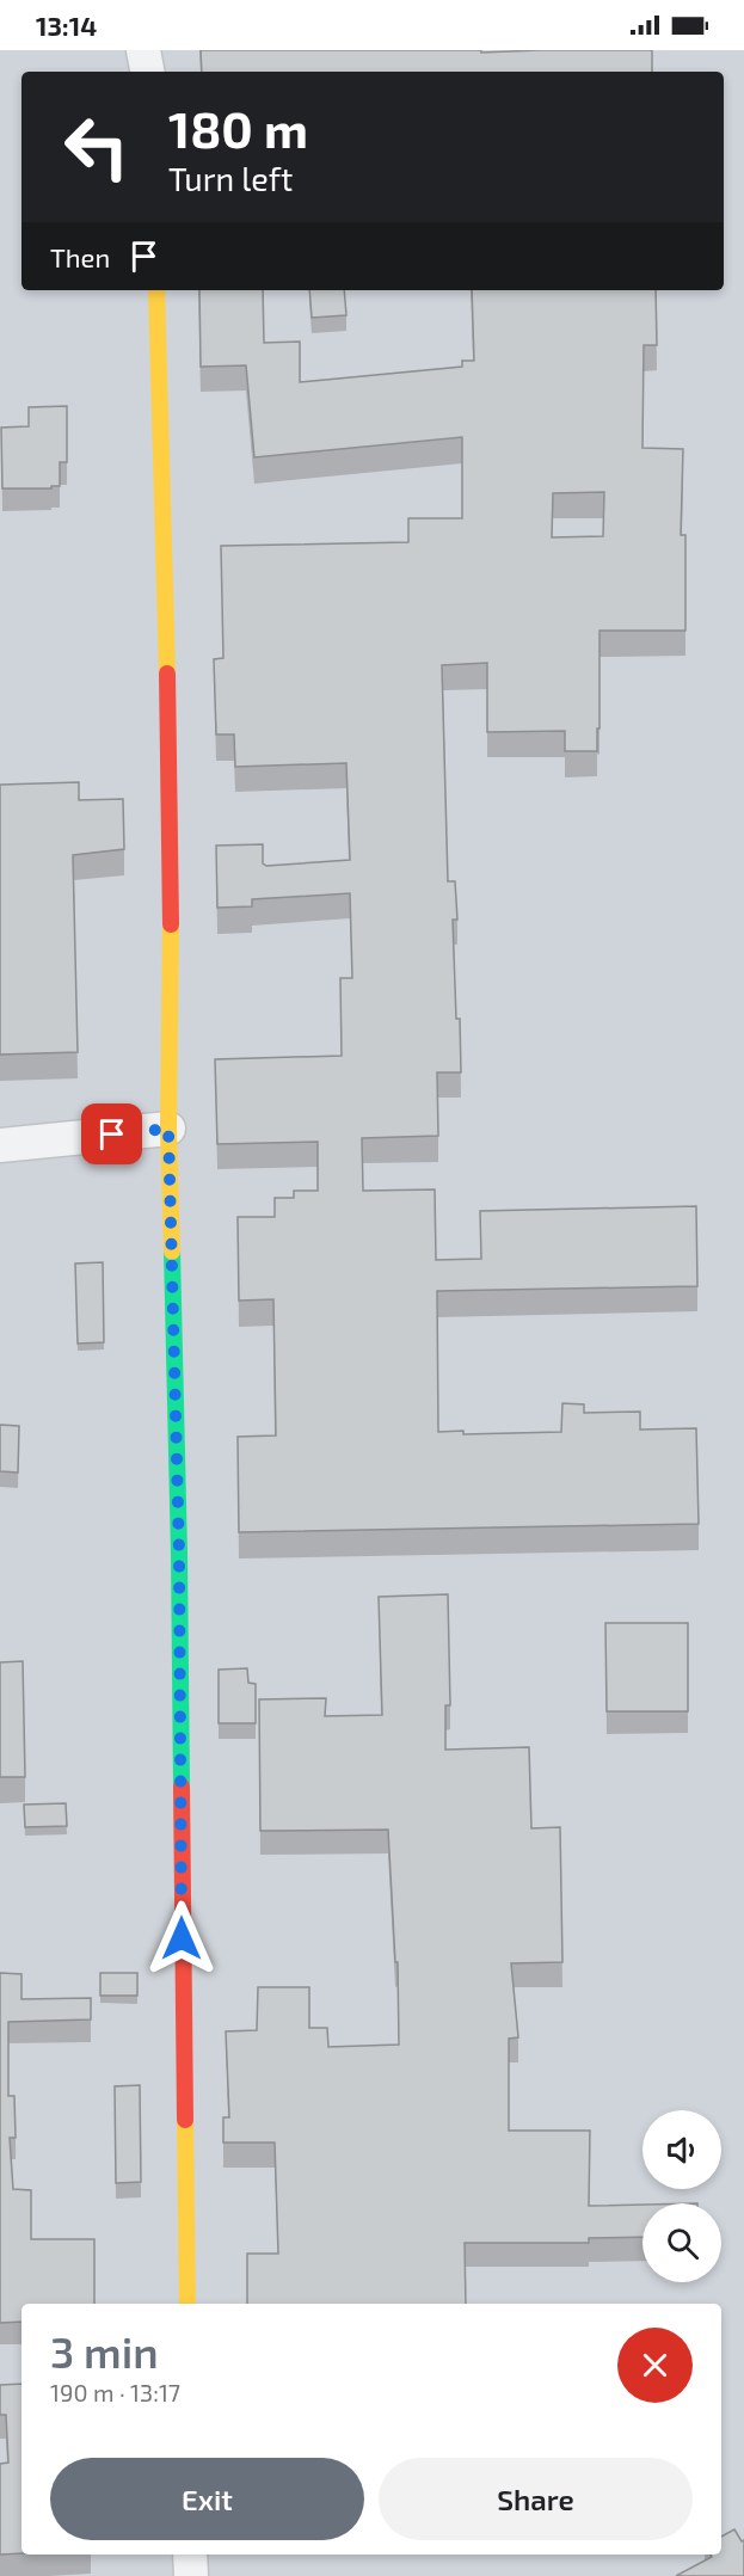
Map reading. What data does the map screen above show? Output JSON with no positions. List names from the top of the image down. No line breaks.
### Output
{"page":{"status":"13:14","turn":["180 m","Turn left"],"then":"Then","heading":["3 min","190 m · 13:17"],"buttons":["Exit","Share"]}}
